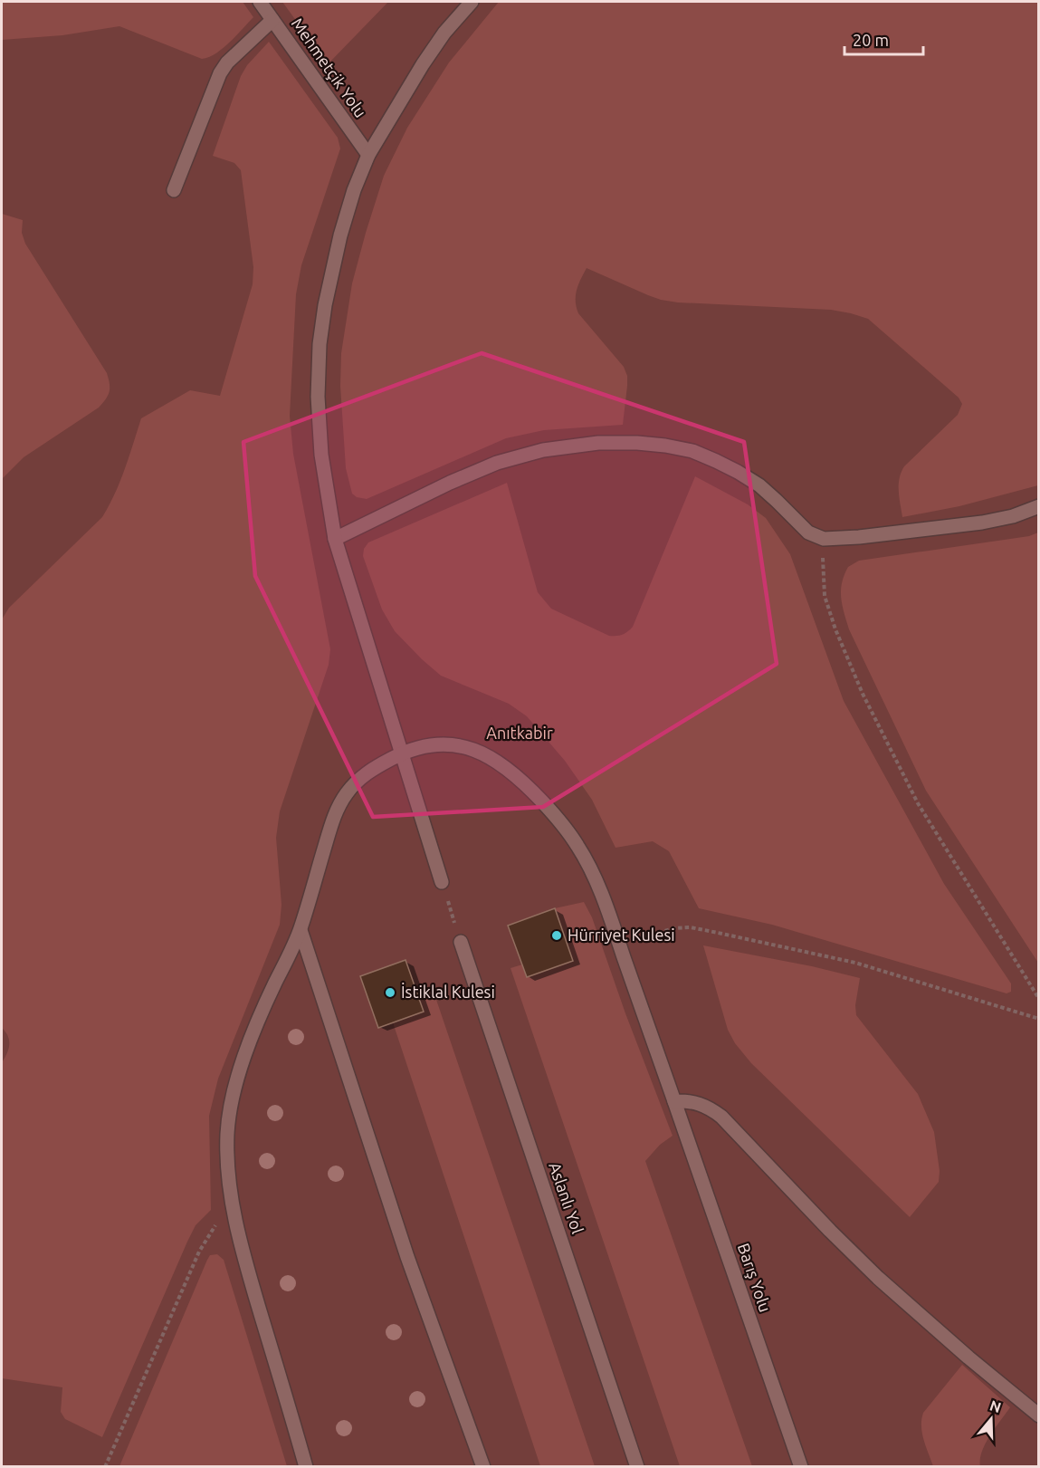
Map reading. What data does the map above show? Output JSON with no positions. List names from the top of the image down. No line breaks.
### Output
{"streets":{"street":["Mehmetçik Yolu","Aslanlı Yol","Barış Yolu"]},"parks":["Anıtkabir"],"places":["Hürriyet Kulesi","İstiklal Kulesi"],"scale_bar":"20 m","north":"top"}
